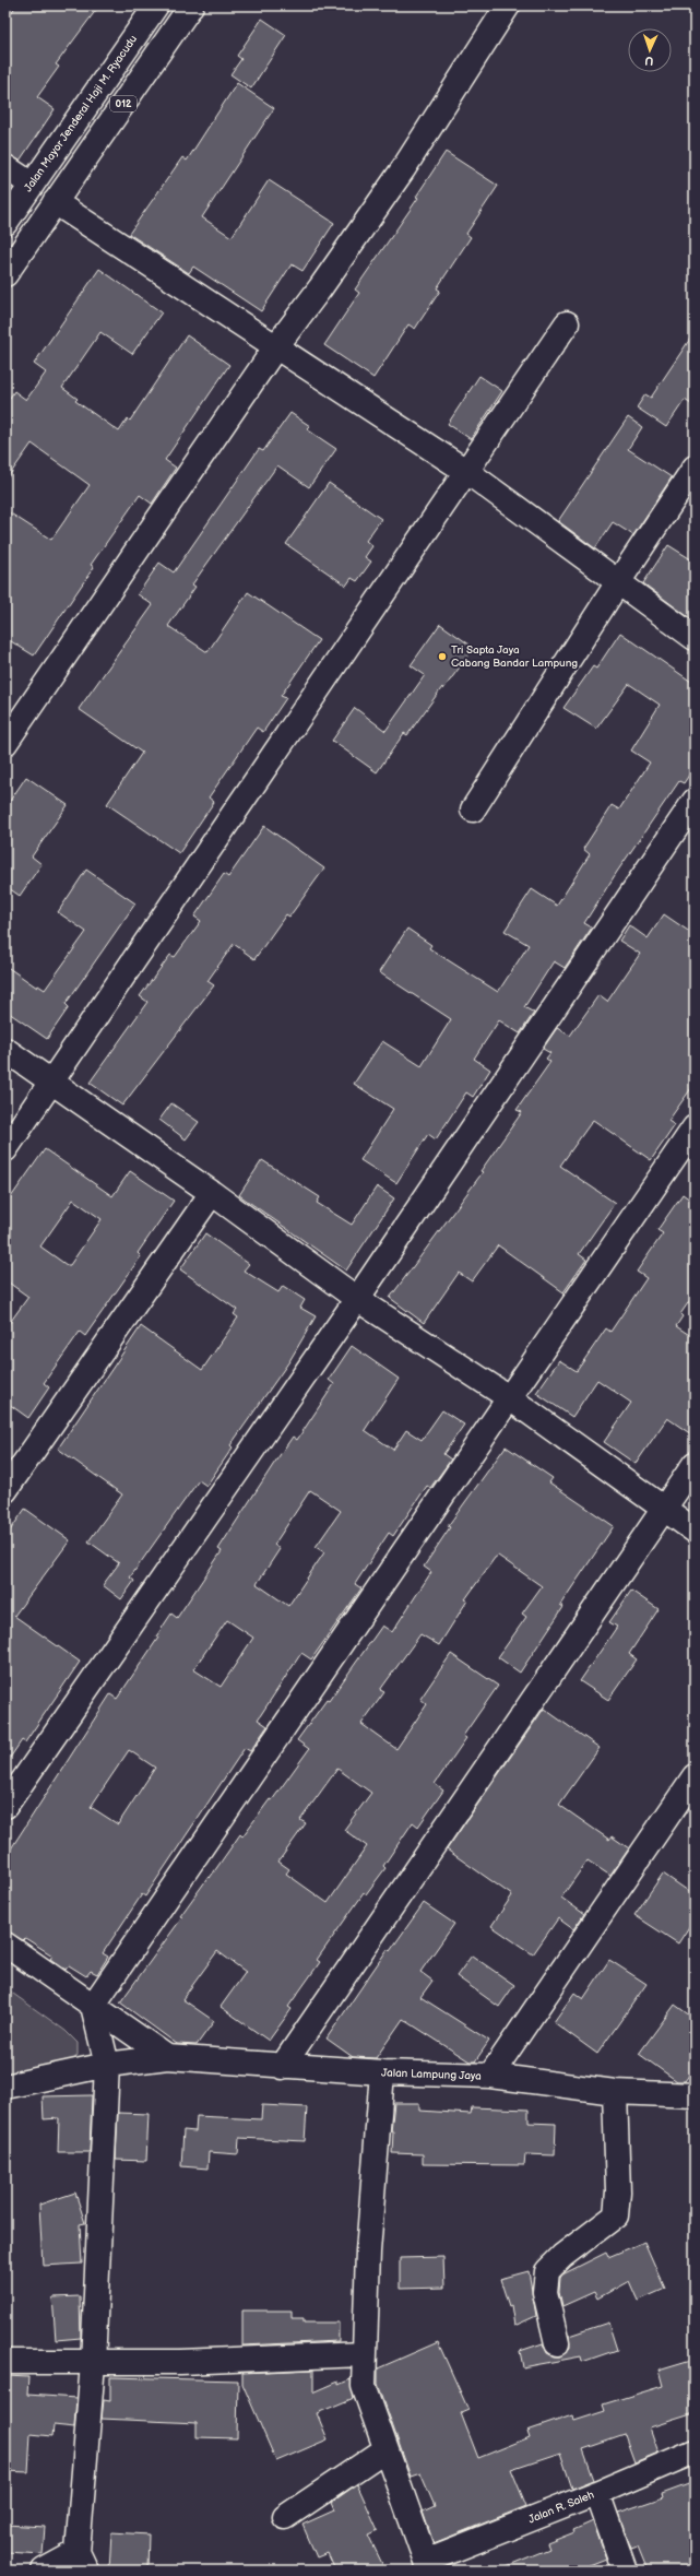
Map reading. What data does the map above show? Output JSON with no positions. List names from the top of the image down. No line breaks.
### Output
{"streets":{"street":["012","Jalan Mayor Jenderal Haji M. Ryacudu","Jalan Lampung Jaya","Jalan R. Saleh"]},"places":["Tri Sapta Jaya Cabang Bandar Lampung"],"north":"bottom"}
